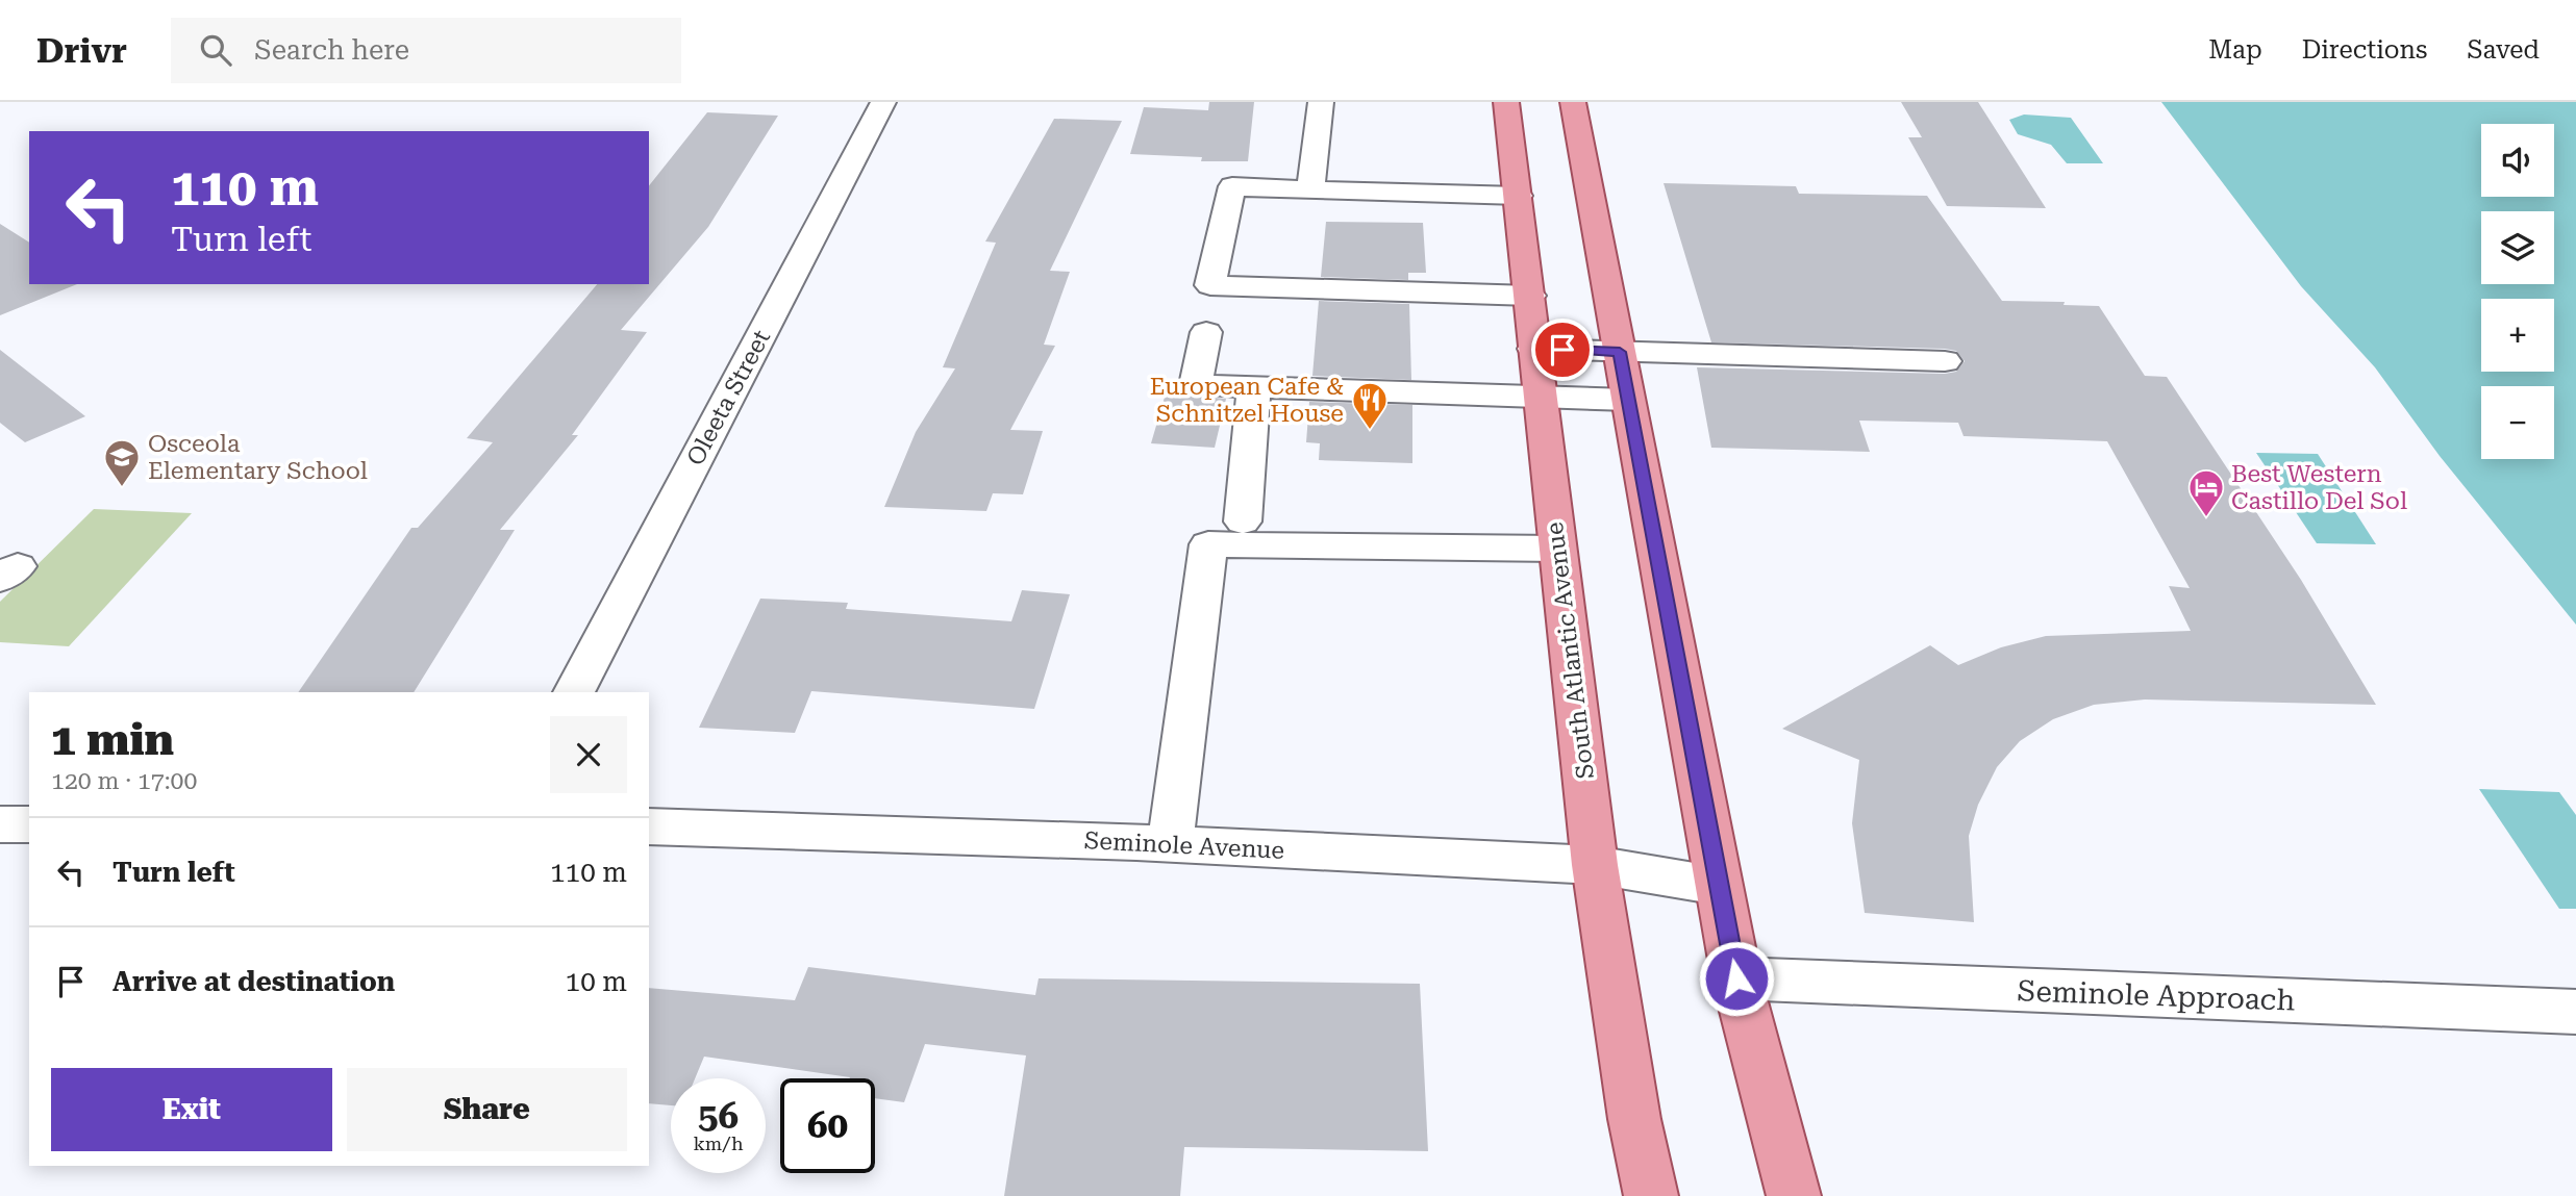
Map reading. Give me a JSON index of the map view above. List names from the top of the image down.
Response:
{
  "streets": {
    "main road": ["South Atlantic Avenue"],
    "street": ["Oleeta Street", "Seminole Avenue", "Seminole Approach"]
  },
  "crossings": [
    ["South Atlantic Avenue", "Seminole Avenue"]
  ],
  "places": {
    "restaurant": ["European Cafe & Schnitzel House"],
    "school or university": ["Osceola Elementary School"],
    "hotel": ["Best Western Castillo Del Sol"]
  },
  "page": {
    "header": "Drivr",
    "search": "Search here",
    "nav": ["Map", "Directions", "Saved"],
    "map_buttons": ["+", "−"],
    "turn": ["110 m", "Turn left"],
    "heading": ["1 min", "120 m · 17:00"],
    "list": [
      {
        "name": "Turn left",
        "value": "110 m"
      },
      {
        "name": "Arrive at destination",
        "value": "10 m"
      }
    ],
    "buttons": ["Exit", "Share"],
    "speed": "56 km/h",
    "limit": "60"
  }
}
